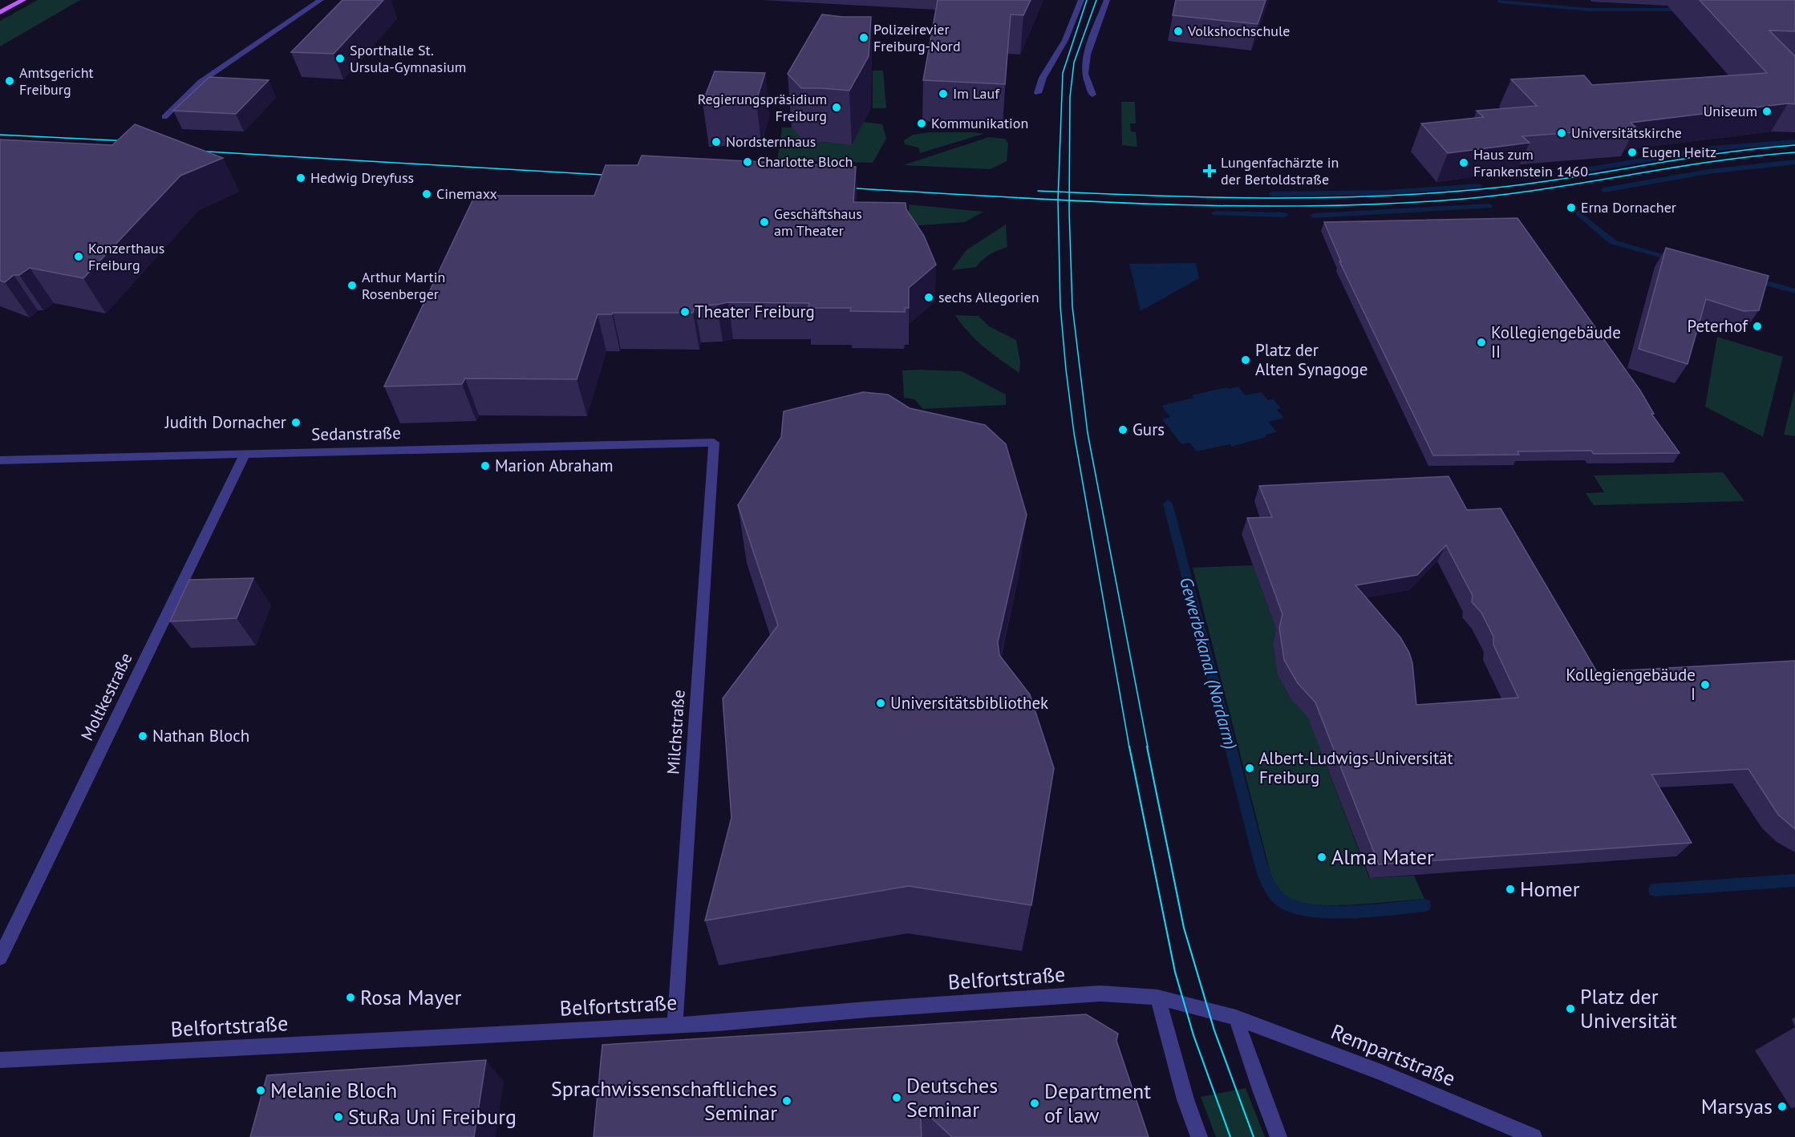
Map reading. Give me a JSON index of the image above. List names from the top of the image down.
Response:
{
  "streets": {
    "street": [
      "Sedanstraße",
      "Moltkestraße",
      "Milchstraße",
      "Belfortstraße",
      "Rempartstraße"
    ]
  },
  "crossings": [
    ["Sedanstraße", "Moltkestraße"],
    ["Sedanstraße", "Milchstraße"],
    ["Milchstraße", "Belfortstraße"],
    ["Belfortstraße", "Rempartstraße"]
  ],
  "water": ["Gewerbekanal (Nordarm)"],
  "places": {
    "other": [
      "Volkshochschule",
      "Polizeirevier Freiburg-Nord",
      "Sporthalle St. Ursula-Gymnasium",
      "Amtsgericht Freiburg",
      "Im Lauf",
      "Regierungspräsidium Freiburg",
      "Uniseum",
      "Kommunikation",
      "Universitätskirche",
      "Nordsternhaus",
      "Eugen Heitz",
      "Charlotte Bloch",
      "Haus zum Frankenstein 1460",
      "Hedwig Dreyfuss",
      "Cinemaxx",
      "Erna Dornacher",
      "Geschäftshaus am Theater",
      "Konzerthaus Freiburg",
      "Arthur Martin Rosenberger",
      "sechs Allegorien",
      "Theater Freiburg",
      "Peterhof",
      "Kollegiengebäude II",
      "Platz der Alten Synagoge",
      "Judith Dornacher",
      "Gurs",
      "Marion Abraham",
      "Kollegiengebäude I",
      "Universitätsbibliothek",
      "Nathan Bloch",
      "Albert-Ludwigs-Universität Freiburg",
      "Alma Mater",
      "Homer",
      "Rosa Mayer",
      "Platz der Universität",
      "Melanie Bloch",
      "Deutsches Seminar",
      "Sprachwissenschaftliches Seminar",
      "Department of law",
      "Marsyas",
      "StuRa Uni Freiburg"
    ],
    "health": ["Lungenfachärzte in der Bertoldstraße"]
  }
}
